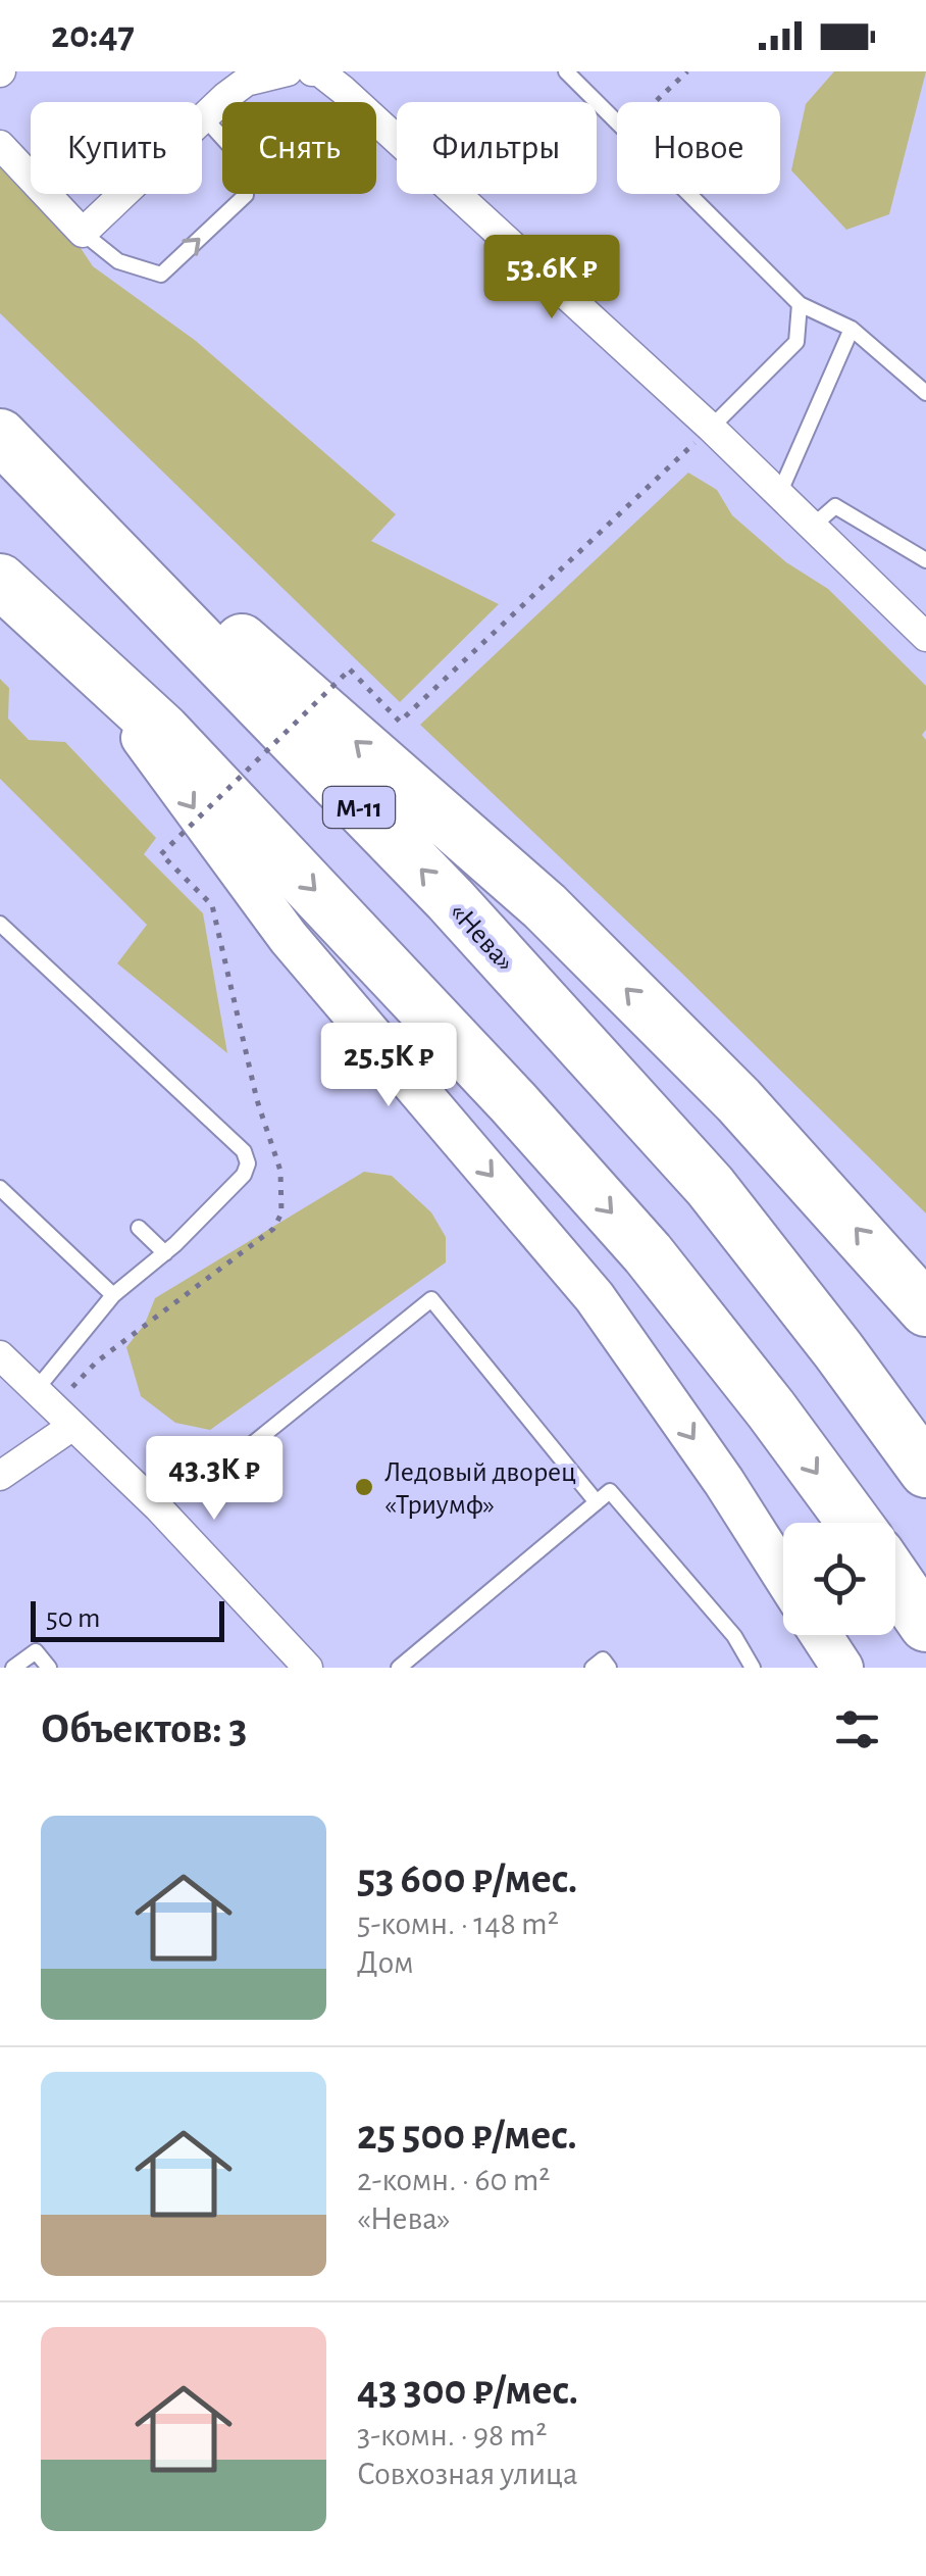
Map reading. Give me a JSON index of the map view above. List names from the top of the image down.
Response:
{
  "streets": {
    "highway": ["М-11", "«Нева»"]
  },
  "places": ["Ледовый дворец «Триумф»"],
  "scale_bar": "50 m",
  "page": {
    "status": "20:47",
    "chip": [
      "Купить",
      "Снять",
      "Фильтры",
      "Новое"
    ],
    "price": ["53.6K ₽", "25.5K ₽", "43.3K ₽"],
    "scale": "50 m",
    "heading": "Объектов: 3",
    "list": [
      {
        "name": "53 600 ₽/мес.",
        "note": "5-комн. · 148 m² · Дом"
      },
      {
        "name": "25 500 ₽/мес.",
        "note": "2-комн. · 60 m² · «Нева»"
      },
      {
        "name": "43 300 ₽/мес.",
        "note": "3-комн. · 98 m² · Совхозная улица"
      }
    ]
  }
}
